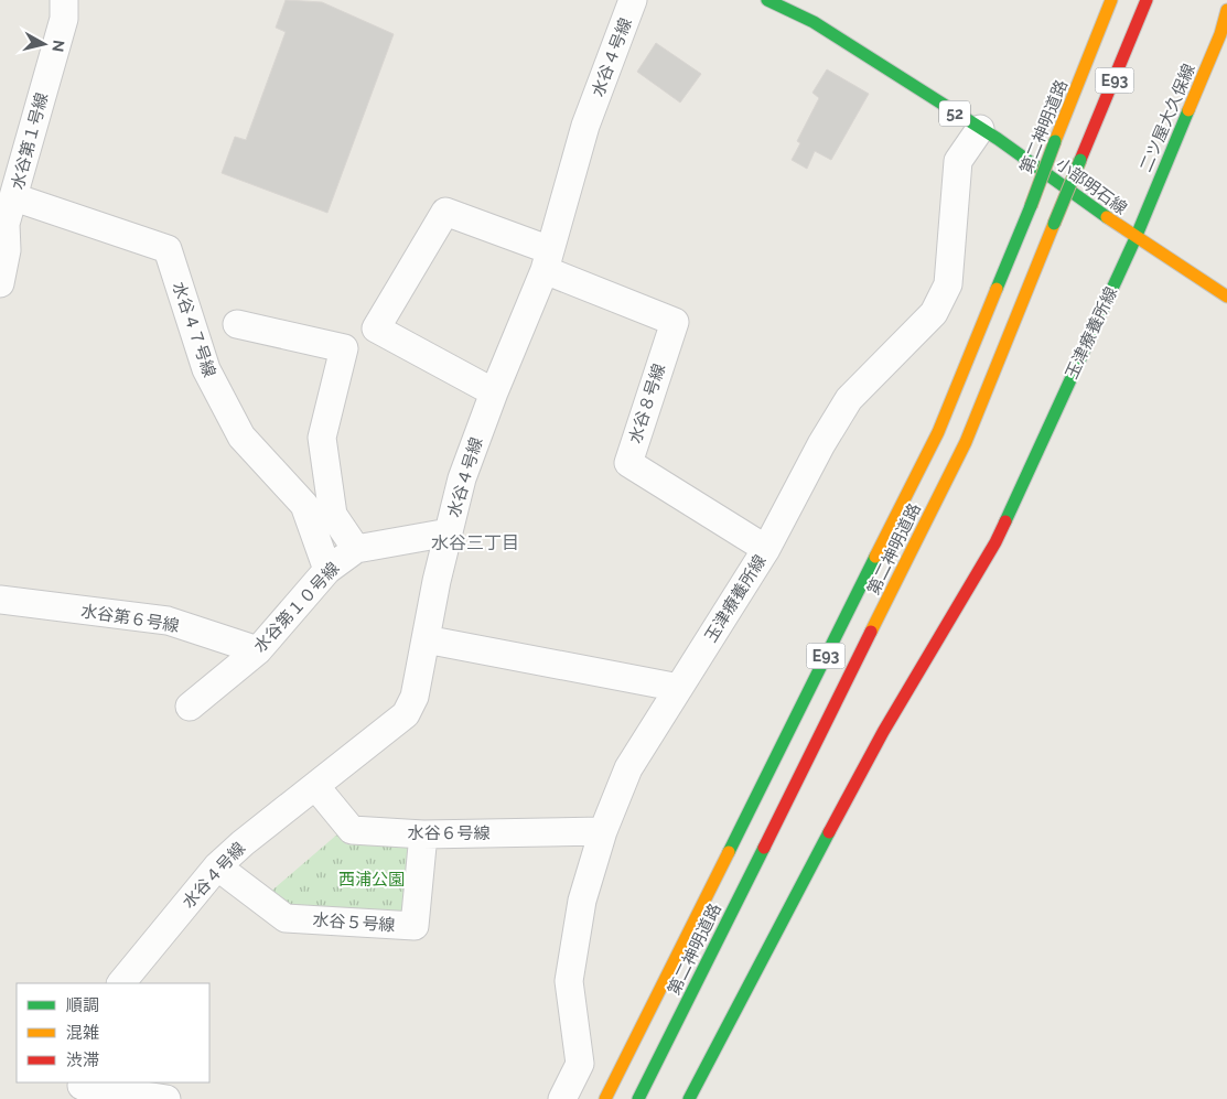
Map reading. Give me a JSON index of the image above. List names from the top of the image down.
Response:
{
  "streets": {
    "main road": [
      "E93",
      "52",
      "二ツ屋大久保線",
      "第二神明道路",
      "小部明石線",
      "玉津療養所線"
    ],
    "street": [
      "水谷４号線",
      "水谷第１号線",
      "水谷４７号線",
      "水谷８号線",
      "水谷第１０号線",
      "水谷第６号線",
      "水谷６号線",
      "水谷５号線"
    ]
  },
  "crossings": [
    ["水谷４号線", "水谷８号線"],
    ["水谷４号線", "水谷第１０号線"],
    ["水谷４号線", "水谷６号線"],
    ["水谷４号線", "水谷５号線"],
    ["二ツ屋大久保線", "小部明石線"],
    ["二ツ屋大久保線", "玉津療養所線"],
    ["水谷第１号線", "水谷４７号線"],
    ["小部明石線", "玉津療養所線"],
    ["水谷４７号線", "水谷第１０号線"],
    ["玉津療養所線", "水谷８号線"],
    ["玉津療養所線", "水谷６号線"],
    ["水谷第１０号線", "水谷第６号線"],
    ["水谷６号線", "水谷５号線"]
  ],
  "districts": ["水谷三丁目"],
  "parks": ["西浦公園"],
  "legend": ["順調", "混雑", "渋滞"],
  "north": "right"
}
